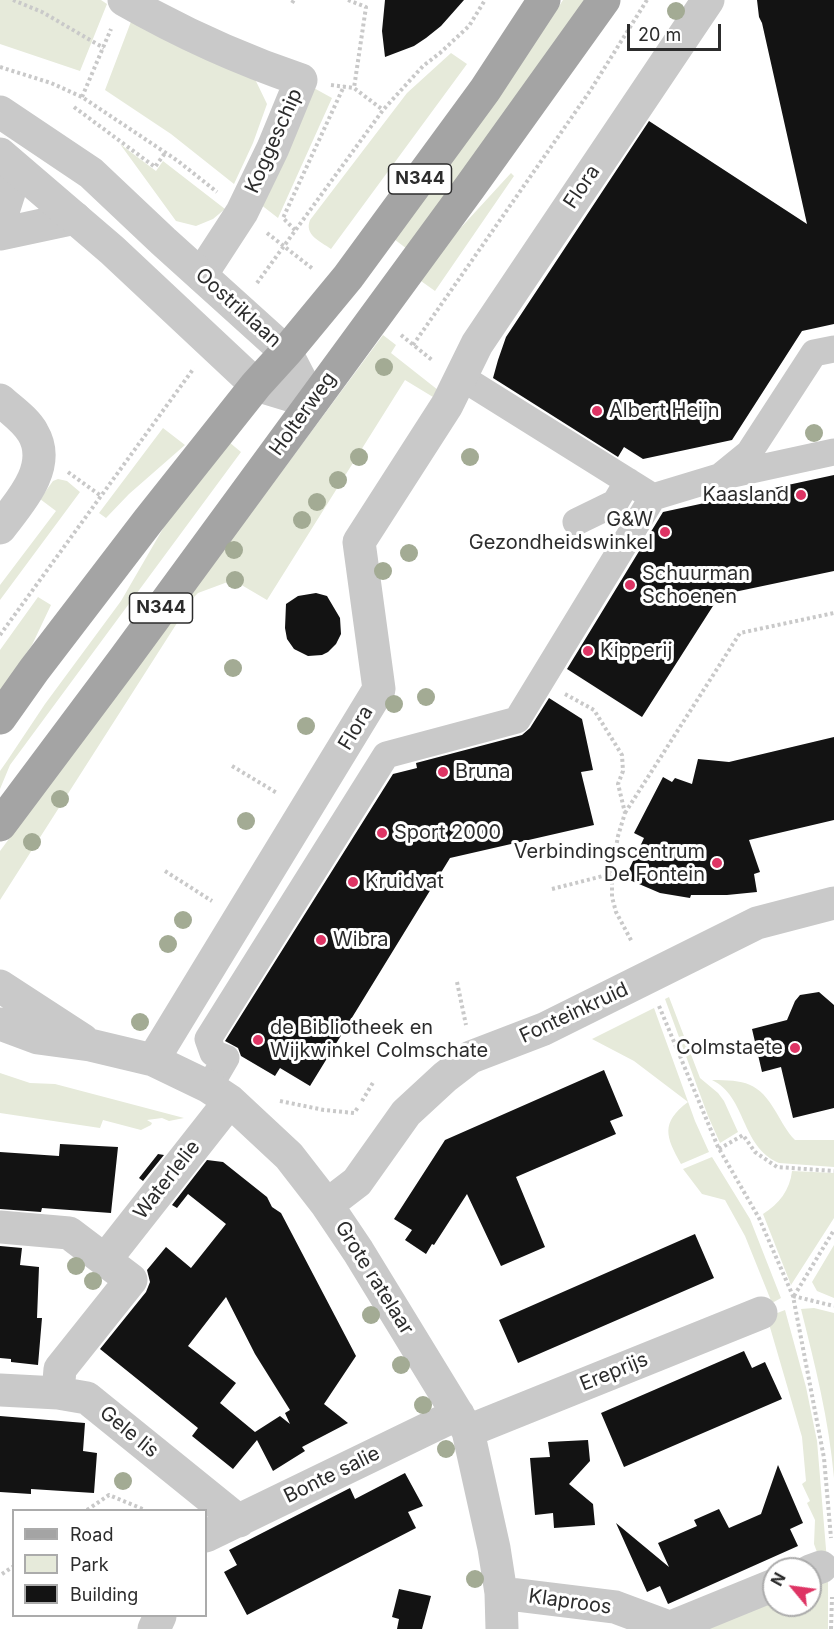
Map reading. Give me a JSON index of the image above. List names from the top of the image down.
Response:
{
  "streets": {
    "main road": ["N344", "Holterweg"],
    "street": [
      "Koggeschip",
      "Flora",
      "Oostriklaan",
      "Fonteinkruid",
      "Waterlelie",
      "Grote ratelaar",
      "Ereprijs",
      "Gele lis",
      "Bonte salie",
      "Klaproos"
    ]
  },
  "crossings": [
    ["Koggeschip", "Oostriklaan"],
    ["N344", "Oostriklaan"],
    ["Flora", "Waterlelie"],
    ["Flora", "Grote ratelaar"],
    ["Oostriklaan", "Holterweg"],
    ["Fonteinkruid", "Grote ratelaar"],
    ["Waterlelie", "Grote ratelaar"],
    ["Grote ratelaar", "Ereprijs"],
    ["Grote ratelaar", "Bonte salie"],
    ["Grote ratelaar", "Klaproos"],
    ["Ereprijs", "Bonte salie"],
    ["Gele lis", "Bonte salie"]
  ],
  "places": [
    "Albert Heijn",
    "Kaasland",
    "G&W Gezondheidswinkel",
    "Schuurman Schoenen",
    "Kipperij",
    "Bruna",
    "Sport 2000",
    "Verbindingscentrum De Fontein",
    "Kruidvat",
    "Wibra",
    "de Bibliotheek en Wijkwinkel Colmschate",
    "Colmstaete"
  ],
  "legend": ["Road", "Park", "Building"],
  "scale_bar": "20 m",
  "north": "top left"
}
